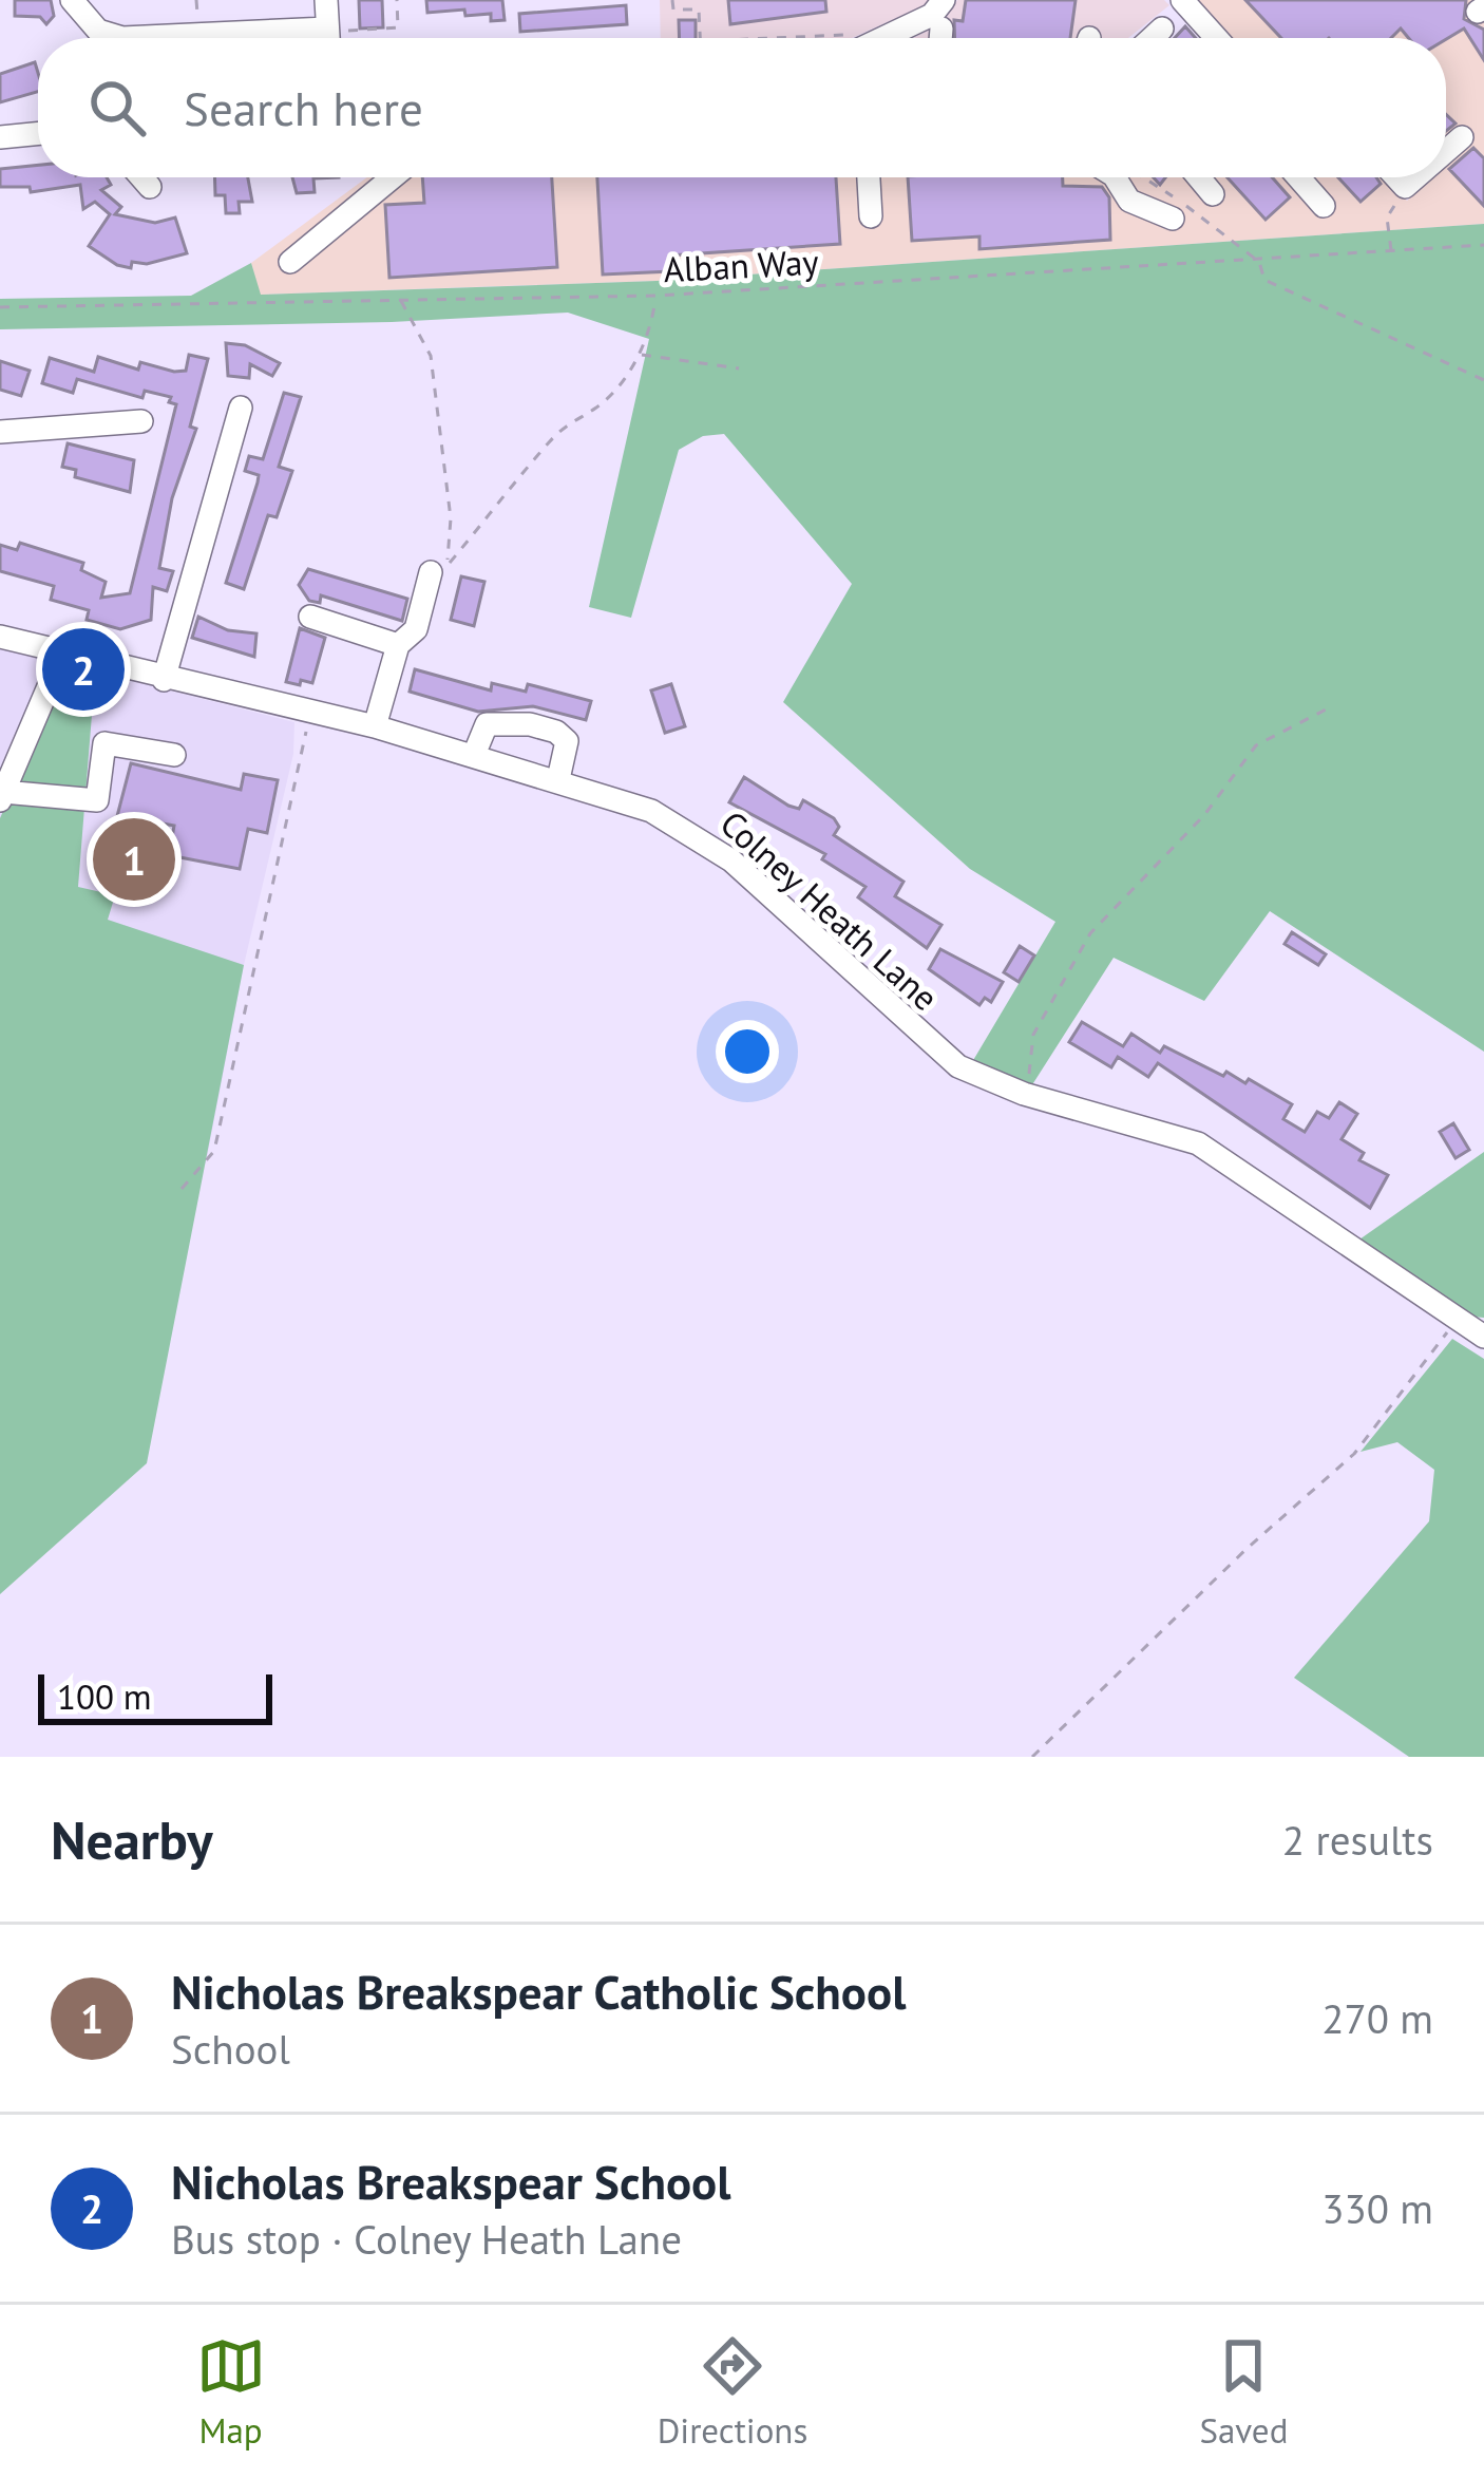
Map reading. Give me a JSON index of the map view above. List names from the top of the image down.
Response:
{
  "streets": {
    "street": ["Colney Heath Lane"],
    "path": ["Alban Way"]
  },
  "scale_bar": "100 m",
  "page": {
    "search": "Search here",
    "pins": ["2", "1"],
    "scale": "100 m",
    "heading": ["Nearby", "2 results"],
    "list": [
      {
        "mark": "1",
        "name": "Nicholas Breakspear Catholic School",
        "note": "School",
        "value": "270 m"
      },
      {
        "mark": "2",
        "name": "Nicholas Breakspear School",
        "note": "Bus stop · Colney Heath Lane",
        "value": "330 m"
      }
    ],
    "nav": ["Map", "Directions", "Saved"]
  }
}
